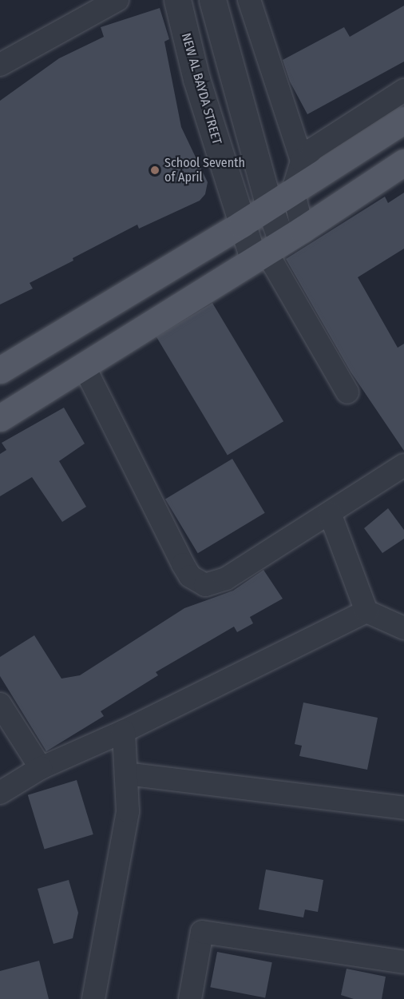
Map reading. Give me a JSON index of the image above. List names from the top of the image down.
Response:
{
  "streets": {
    "street": ["NEW AL BAYDA STREET"]
  },
  "places": ["School Seventh of April"]
}
